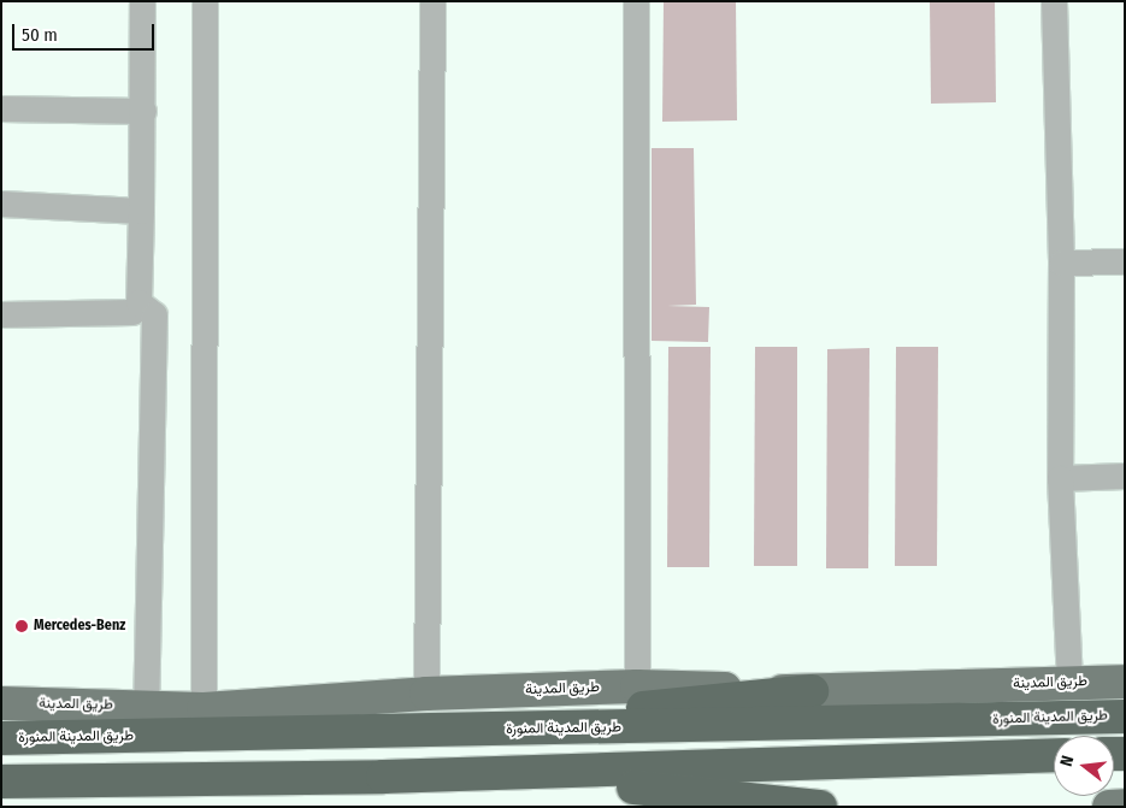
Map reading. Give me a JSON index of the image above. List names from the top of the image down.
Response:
{
  "streets": {
    "highway": ["طريق المدينة المنورة"],
    "main road": ["طريق المدينة"]
  },
  "places": ["Mercedes-Benz"],
  "scale_bar": "50 m",
  "north": "left"
}
